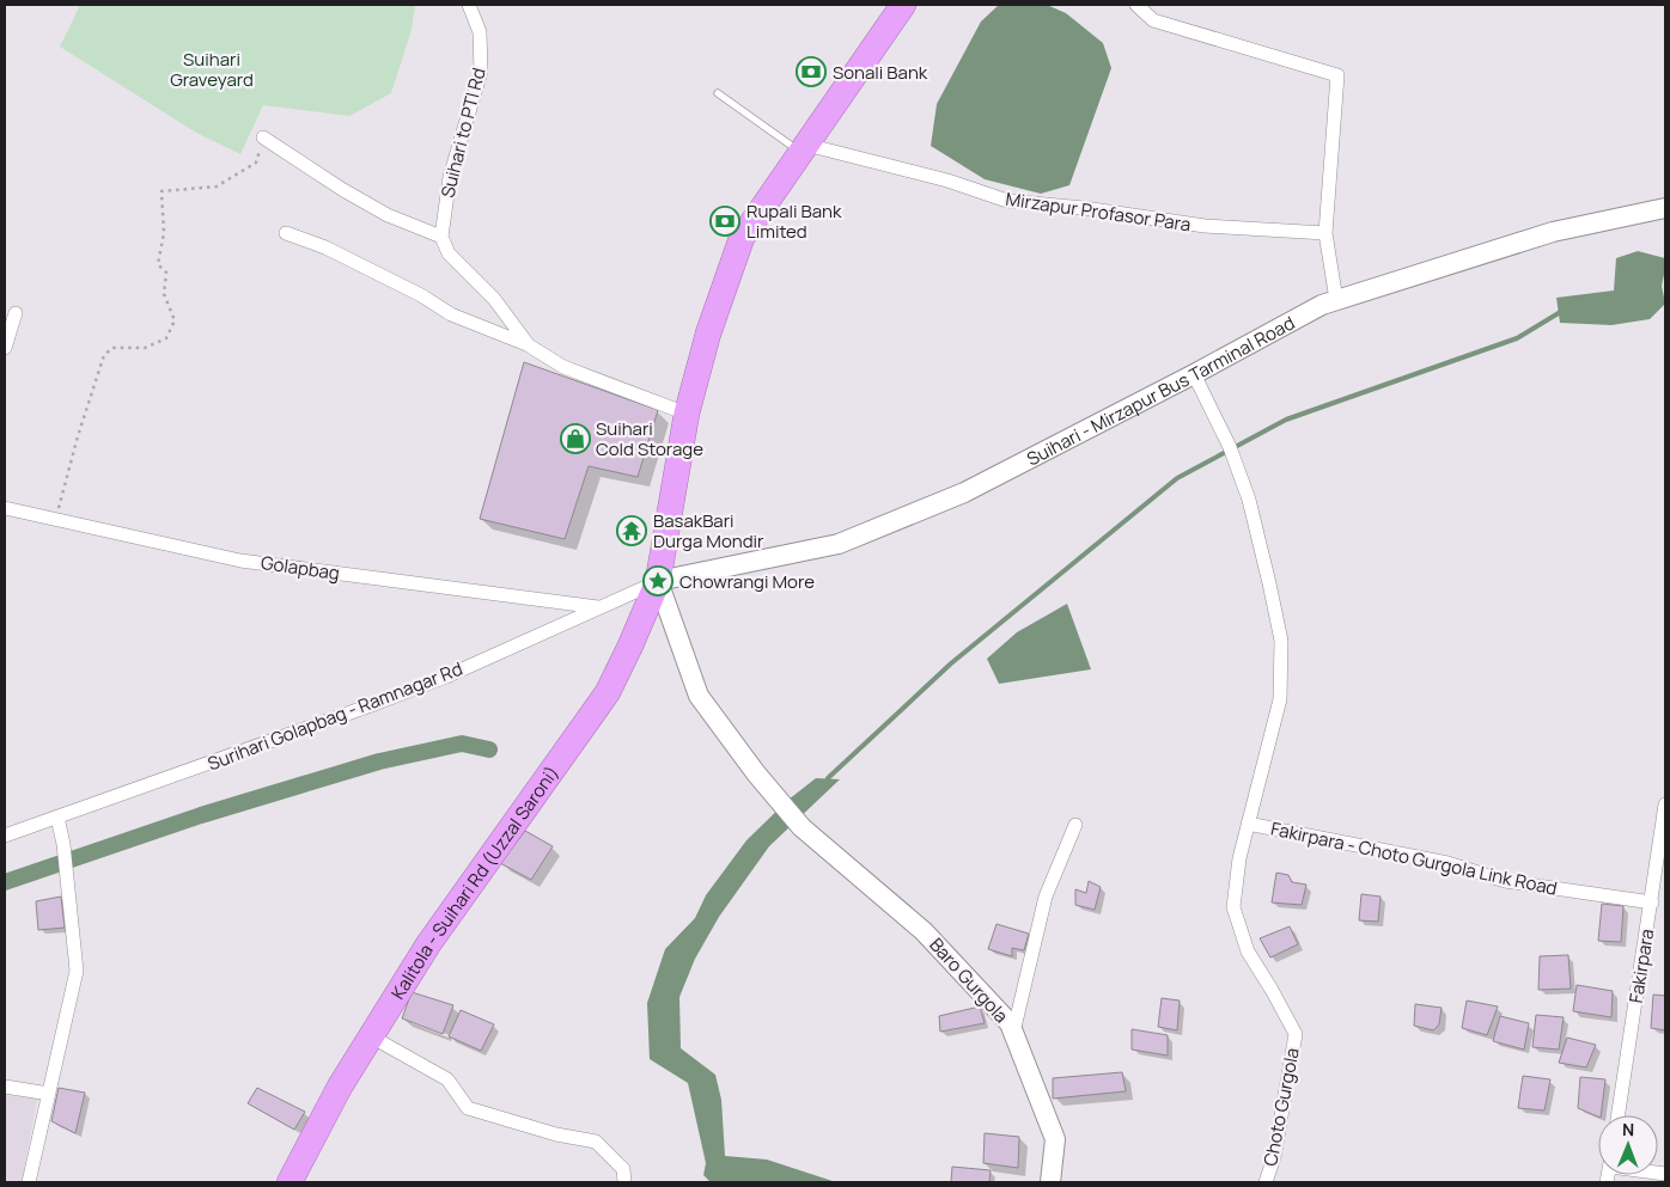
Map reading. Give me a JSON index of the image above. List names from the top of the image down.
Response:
{
  "streets": {
    "highway": ["Kalitola - Suihari Rd (Uzzal Saroni)"],
    "street": [
      "Suihari to PTI Rd",
      "Mirzapur Profasor Para",
      "Suihari - Mirzapur Bus Tarminal Road",
      "Golapbag",
      "Surihari Golapbag - Ramnagar Rd",
      "Fakirpara - Choto Gurgola Link Road",
      "Fakirpara",
      "Baro Gurgola",
      "Choto Gurgola"
    ]
  },
  "crossings": [
    ["Mirzapur Profasor Para", "Kalitola - Suihari Rd (Uzzal Saroni)"],
    ["Suihari - Mirzapur Bus Tarminal Road", "Surihari Golapbag - Ramnagar Rd"],
    ["Suihari - Mirzapur Bus Tarminal Road", "Kalitola - Suihari Rd (Uzzal Saroni)"],
    ["Suihari - Mirzapur Bus Tarminal Road", "Baro Gurgola"],
    ["Suihari - Mirzapur Bus Tarminal Road", "Choto Gurgola"],
    ["Golapbag", "Surihari Golapbag - Ramnagar Rd"],
    ["Surihari Golapbag - Ramnagar Rd", "Kalitola - Suihari Rd (Uzzal Saroni)"],
    ["Surihari Golapbag - Ramnagar Rd", "Baro Gurgola"],
    ["Fakirpara - Choto Gurgola Link Road", "Fakirpara"],
    ["Fakirpara - Choto Gurgola Link Road", "Choto Gurgola"],
    ["Kalitola - Suihari Rd (Uzzal Saroni)", "Baro Gurgola"]
  ],
  "parks": ["Suihari Graveyard"],
  "places": {
    "bank": ["Sonali Bank", "Rupali Bank Limited"],
    "shop": ["Suihari Cold Storage"],
    "temple": ["BasakBari Durga Mondir"],
    "place": ["Chowrangi More"]
  },
  "north": "top"
}
